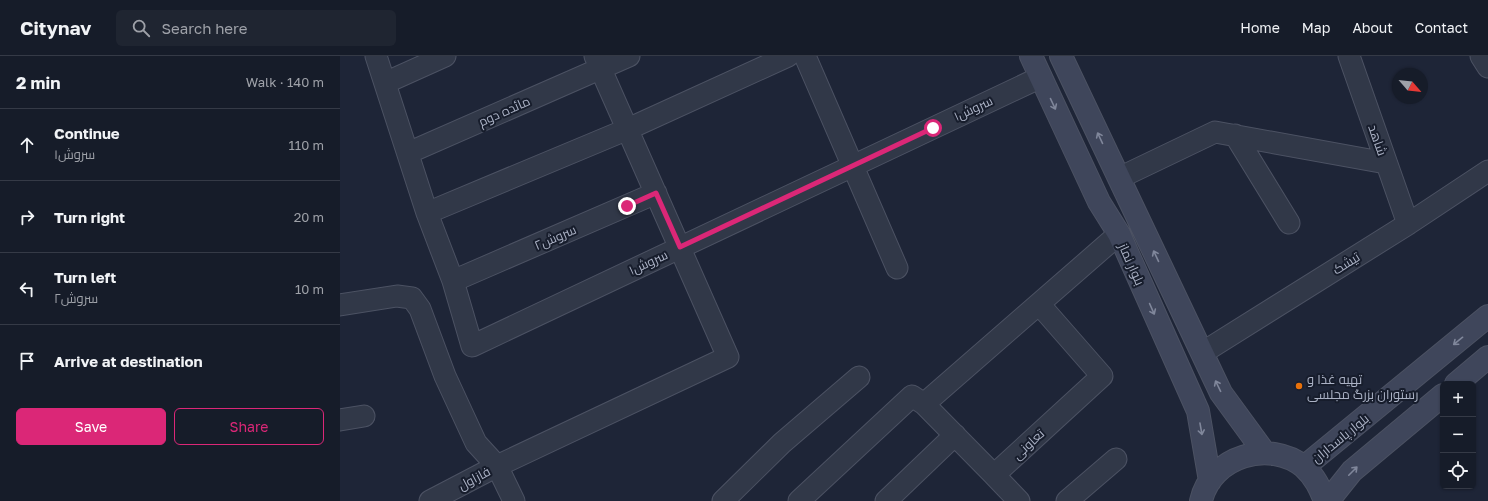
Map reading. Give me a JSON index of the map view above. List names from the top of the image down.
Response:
{
  "streets": {
    "main road": ["بلوار نماز", "بلوار پاسداران"],
    "street": [
      "سروش۱",
      "مائده دوم",
      "شاهد",
      "سروش۲",
      "تیشک",
      "تعاونی",
      "فازاول"
    ]
  },
  "crossings": [
    ["سروش۱", "سروش۲"],
    ["سروش۱", "بلوار نماز"],
    ["سروش۱", "فازاول"],
    ["شاهد", "تیشک"],
    ["تیشک", "بلوار نماز"]
  ],
  "places": ["تهیه غذا و رستوران بزرگ مجلسی"],
  "north": "bottom right",
  "page": {
    "header": "Citynav",
    "search": "Search here",
    "nav": [
      "Home",
      "Map",
      "About",
      "Contact"
    ],
    "heading": ["2 min", "Walk · 140 m"],
    "list": [
      ["Continue", "سروش۱", "110 m"],
      ["Turn right", "20 m"],
      ["Turn left", "سروش۲", "10 m"],
      "Arrive at destination"
    ],
    "map_buttons": ["+", "−"],
    "buttons": ["Save", "Share"]
  }
}
